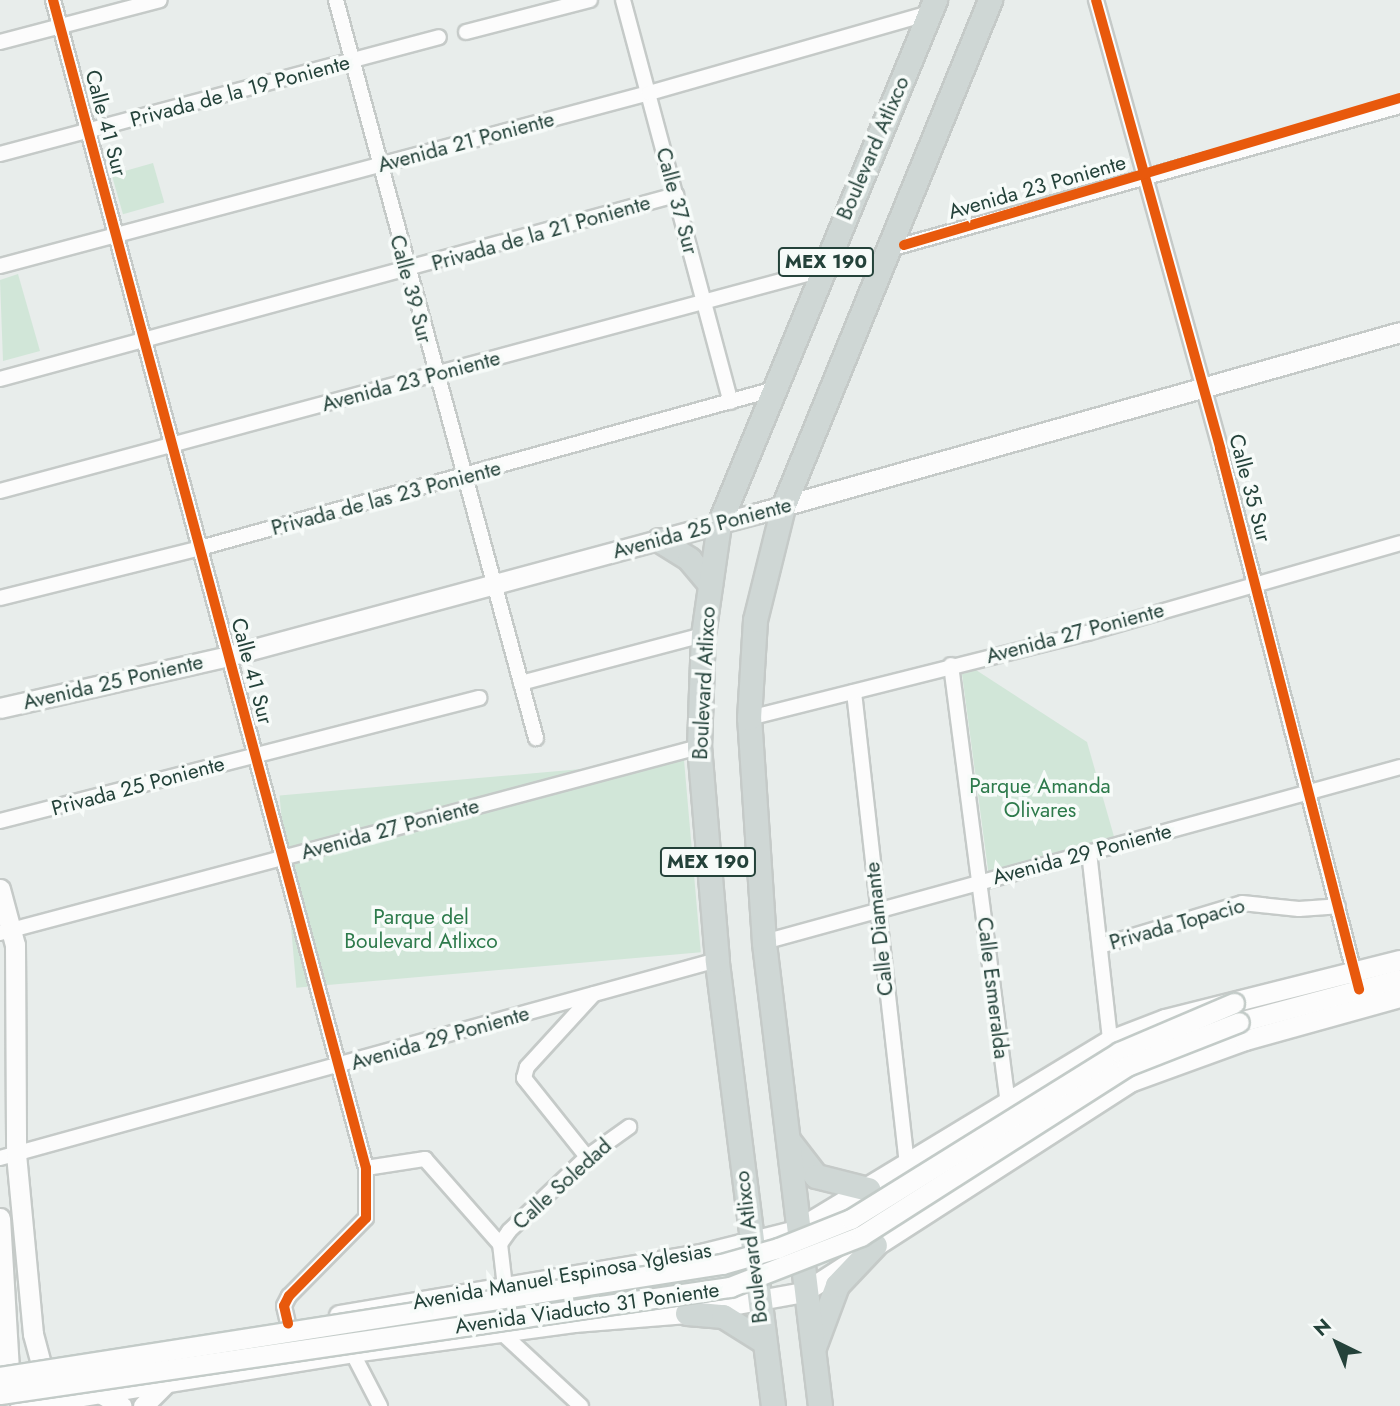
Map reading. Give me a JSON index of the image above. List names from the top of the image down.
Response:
{
  "streets": {
    "main road": [
      "Boulevard Atlixco",
      "MEX 190",
      "Avenida 25 Poniente",
      "Avenida Manuel Espinosa Yglesias",
      "Avenida Viaducto 31 Poniente"
    ],
    "street": [
      "Privada de la 19 Poniente",
      "Calle 41 Sur",
      "Avenida 21 Poniente",
      "Avenida 23 Poniente",
      "Calle 37 Sur",
      "Privada de la 21 Poniente",
      "Calle 39 Sur",
      "Calle 35 Sur",
      "Privada de las 23 Poniente",
      "Avenida 27 Poniente",
      "Privada 25 Poniente",
      "Avenida 29 Poniente",
      "Privada Topacio",
      "Calle Diamante",
      "Calle Esmeralda",
      "Calle Soledad"
    ]
  },
  "crossings": [
    ["Privada de la 19 Poniente", "Calle 41 Sur"],
    ["Privada de la 19 Poniente", "Calle 39 Sur"],
    ["Calle 41 Sur", "Avenida 21 Poniente"],
    ["Calle 41 Sur", "Avenida 23 Poniente"],
    ["Calle 41 Sur", "Privada de la 21 Poniente"],
    ["Calle 41 Sur", "Privada de las 23 Poniente"],
    ["Calle 41 Sur", "Avenida 25 Poniente"],
    ["Calle 41 Sur", "Avenida 27 Poniente"],
    ["Calle 41 Sur", "Privada 25 Poniente"],
    ["Calle 41 Sur", "Avenida 29 Poniente"],
    ["Calle 41 Sur", "Avenida Manuel Espinosa Yglesias"],
    ["Avenida 21 Poniente", "Boulevard Atlixco"],
    ["Avenida 21 Poniente", "Calle 37 Sur"],
    ["Avenida 21 Poniente", "Calle 39 Sur"],
    ["Boulevard Atlixco", "Avenida 23 Poniente"],
    ["Boulevard Atlixco", "Privada de las 23 Poniente"],
    ["Boulevard Atlixco", "Avenida 25 Poniente"],
    ["Boulevard Atlixco", "Avenida 27 Poniente"],
    ["Boulevard Atlixco", "Avenida 29 Poniente"],
    ["Boulevard Atlixco", "Avenida Manuel Espinosa Yglesias"],
    ["Avenida 23 Poniente", "Calle 37 Sur"],
    ["Avenida 23 Poniente", "MEX 190"],
    ["Avenida 23 Poniente", "Calle 39 Sur"],
    ["Avenida 23 Poniente", "Calle 35 Sur"],
    ["Calle 37 Sur", "Privada de la 21 Poniente"],
    ["Calle 37 Sur", "Privada de las 23 Poniente"],
    ["Privada de la 21 Poniente", "Calle 39 Sur"],
    ["MEX 190", "Avenida 25 Poniente"],
    ["MEX 190", "Avenida 27 Poniente"],
    ["MEX 190", "Avenida 29 Poniente"],
    ["MEX 190", "Avenida Manuel Espinosa Yglesias"],
    ["Calle 39 Sur", "Privada de las 23 Poniente"],
    ["Calle 39 Sur", "Avenida 25 Poniente"],
    ["Calle 35 Sur", "Avenida 25 Poniente"],
    ["Calle 35 Sur", "Avenida 27 Poniente"],
    ["Calle 35 Sur", "Avenida 29 Poniente"],
    ["Calle 35 Sur", "Privada Topacio"],
    ["Calle 35 Sur", "Avenida Manuel Espinosa Yglesias"],
    ["Calle 35 Sur", "Avenida Viaducto 31 Poniente"],
    ["Avenida 27 Poniente", "Calle Diamante"],
    ["Avenida 27 Poniente", "Calle Esmeralda"],
    ["Avenida 29 Poniente", "Calle Diamante"],
    ["Avenida 29 Poniente", "Calle Esmeralda"],
    ["Calle Diamante", "Avenida Manuel Espinosa Yglesias"],
    ["Calle Esmeralda", "Avenida Manuel Espinosa Yglesias"],
    ["Calle Soledad", "Avenida Manuel Espinosa Yglesias"],
    ["Avenida Manuel Espinosa Yglesias", "Avenida Viaducto 31 Poniente"]
  ],
  "parks": ["Parque Amanda Olivares", "Parque del Boulevard Atlixco"],
  "north": "top left"
}
